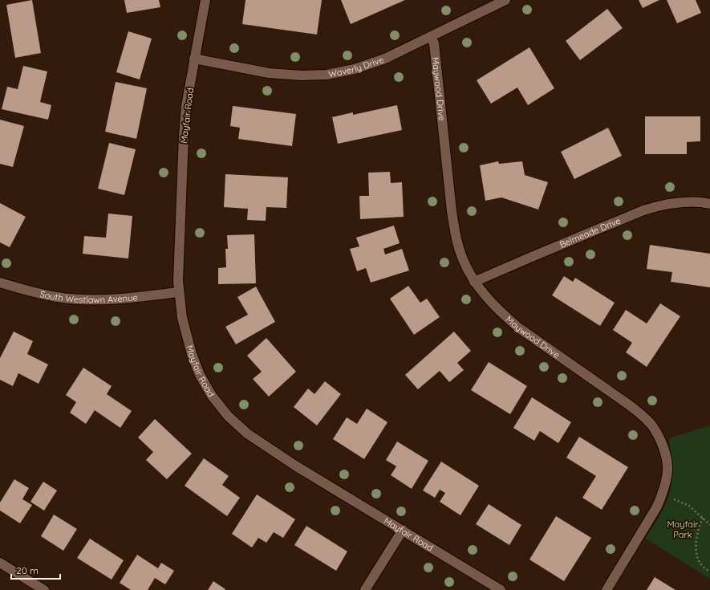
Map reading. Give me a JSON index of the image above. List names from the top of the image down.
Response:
{
  "streets": {
    "street": [
      "Waverly Drive",
      "Maywood Drive",
      "Mayfair Road",
      "Belmeade Drive",
      "South Westlawn Avenue"
    ]
  },
  "crossings": [
    ["Waverly Drive", "Maywood Drive"],
    ["Waverly Drive", "Mayfair Road"],
    ["Maywood Drive", "Belmeade Drive"],
    ["Mayfair Road", "South Westlawn Avenue"]
  ],
  "parks": ["Mayfair Park"],
  "scale_bar": "20 m"
}
